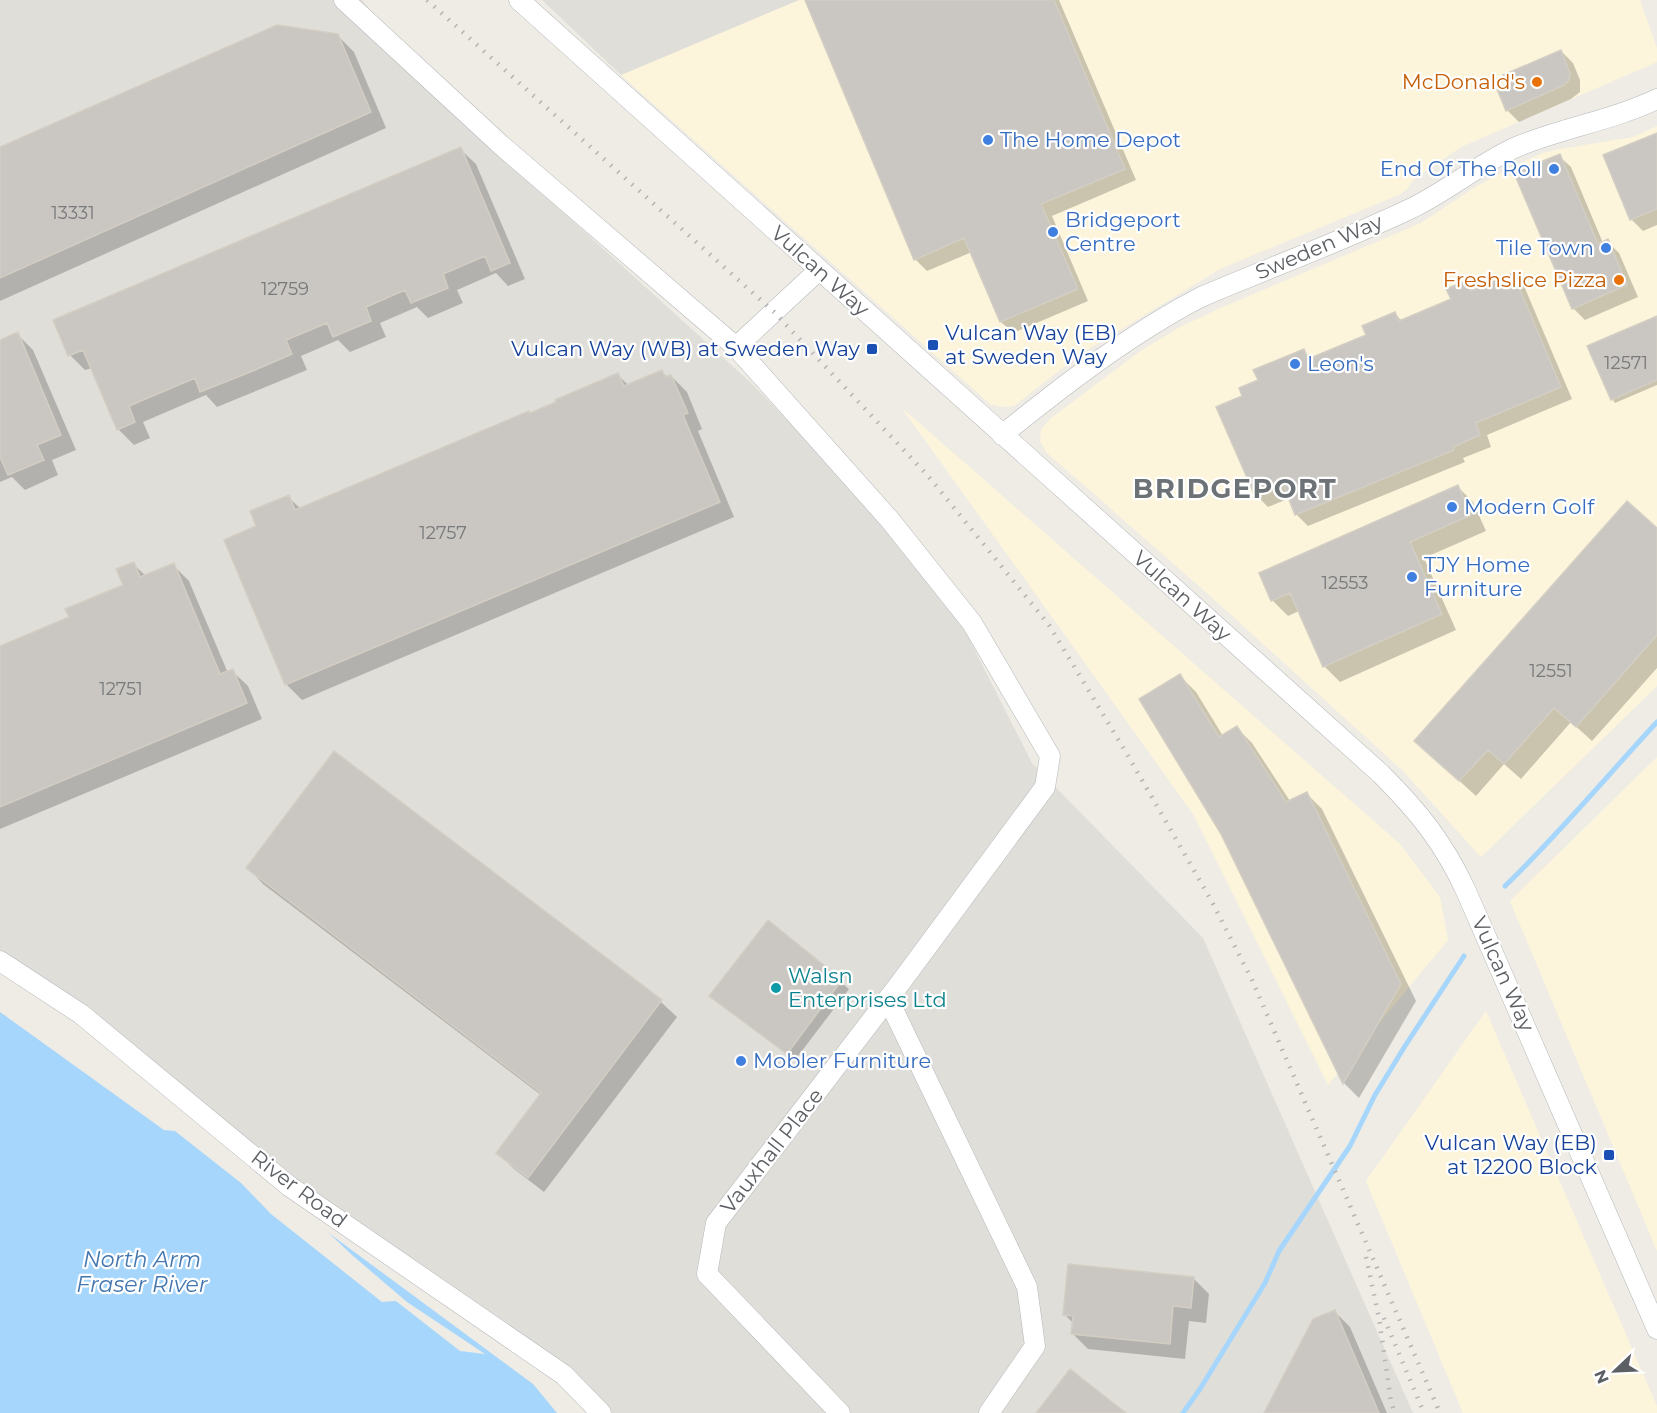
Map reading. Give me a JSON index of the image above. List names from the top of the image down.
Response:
{
  "streets": {
    "street": [
      "Sweden Way",
      "Vulcan Way",
      "Vauxhall Place",
      "River Road"
    ]
  },
  "crossings": [
    ["Sweden Way", "Vulcan Way"]
  ],
  "districts": ["BRIDGEPORT"],
  "water": ["North Arm Fraser River"],
  "places": {
    "other": [
      "McDonald's",
      "The Home Depot",
      "End Of The Roll",
      "Bridgeport Centre",
      "Tile Town",
      "Freshslice Pizza",
      "Leon's",
      "Modern Golf",
      "TJY Home Furniture",
      "Walsn Enterprises Ltd",
      "Mobler Furniture"
    ],
    "transit": ["Vulcan Way (EB) at Sweden Way", "Vulcan Way (WB) at Sweden Way", "Vulcan Way (EB) at 12200 Block"]
  },
  "house_numbers": [
    "13331",
    "12759",
    "12571",
    "12757",
    "12553",
    "12551",
    "12751"
  ],
  "north": "bottom left"
}
